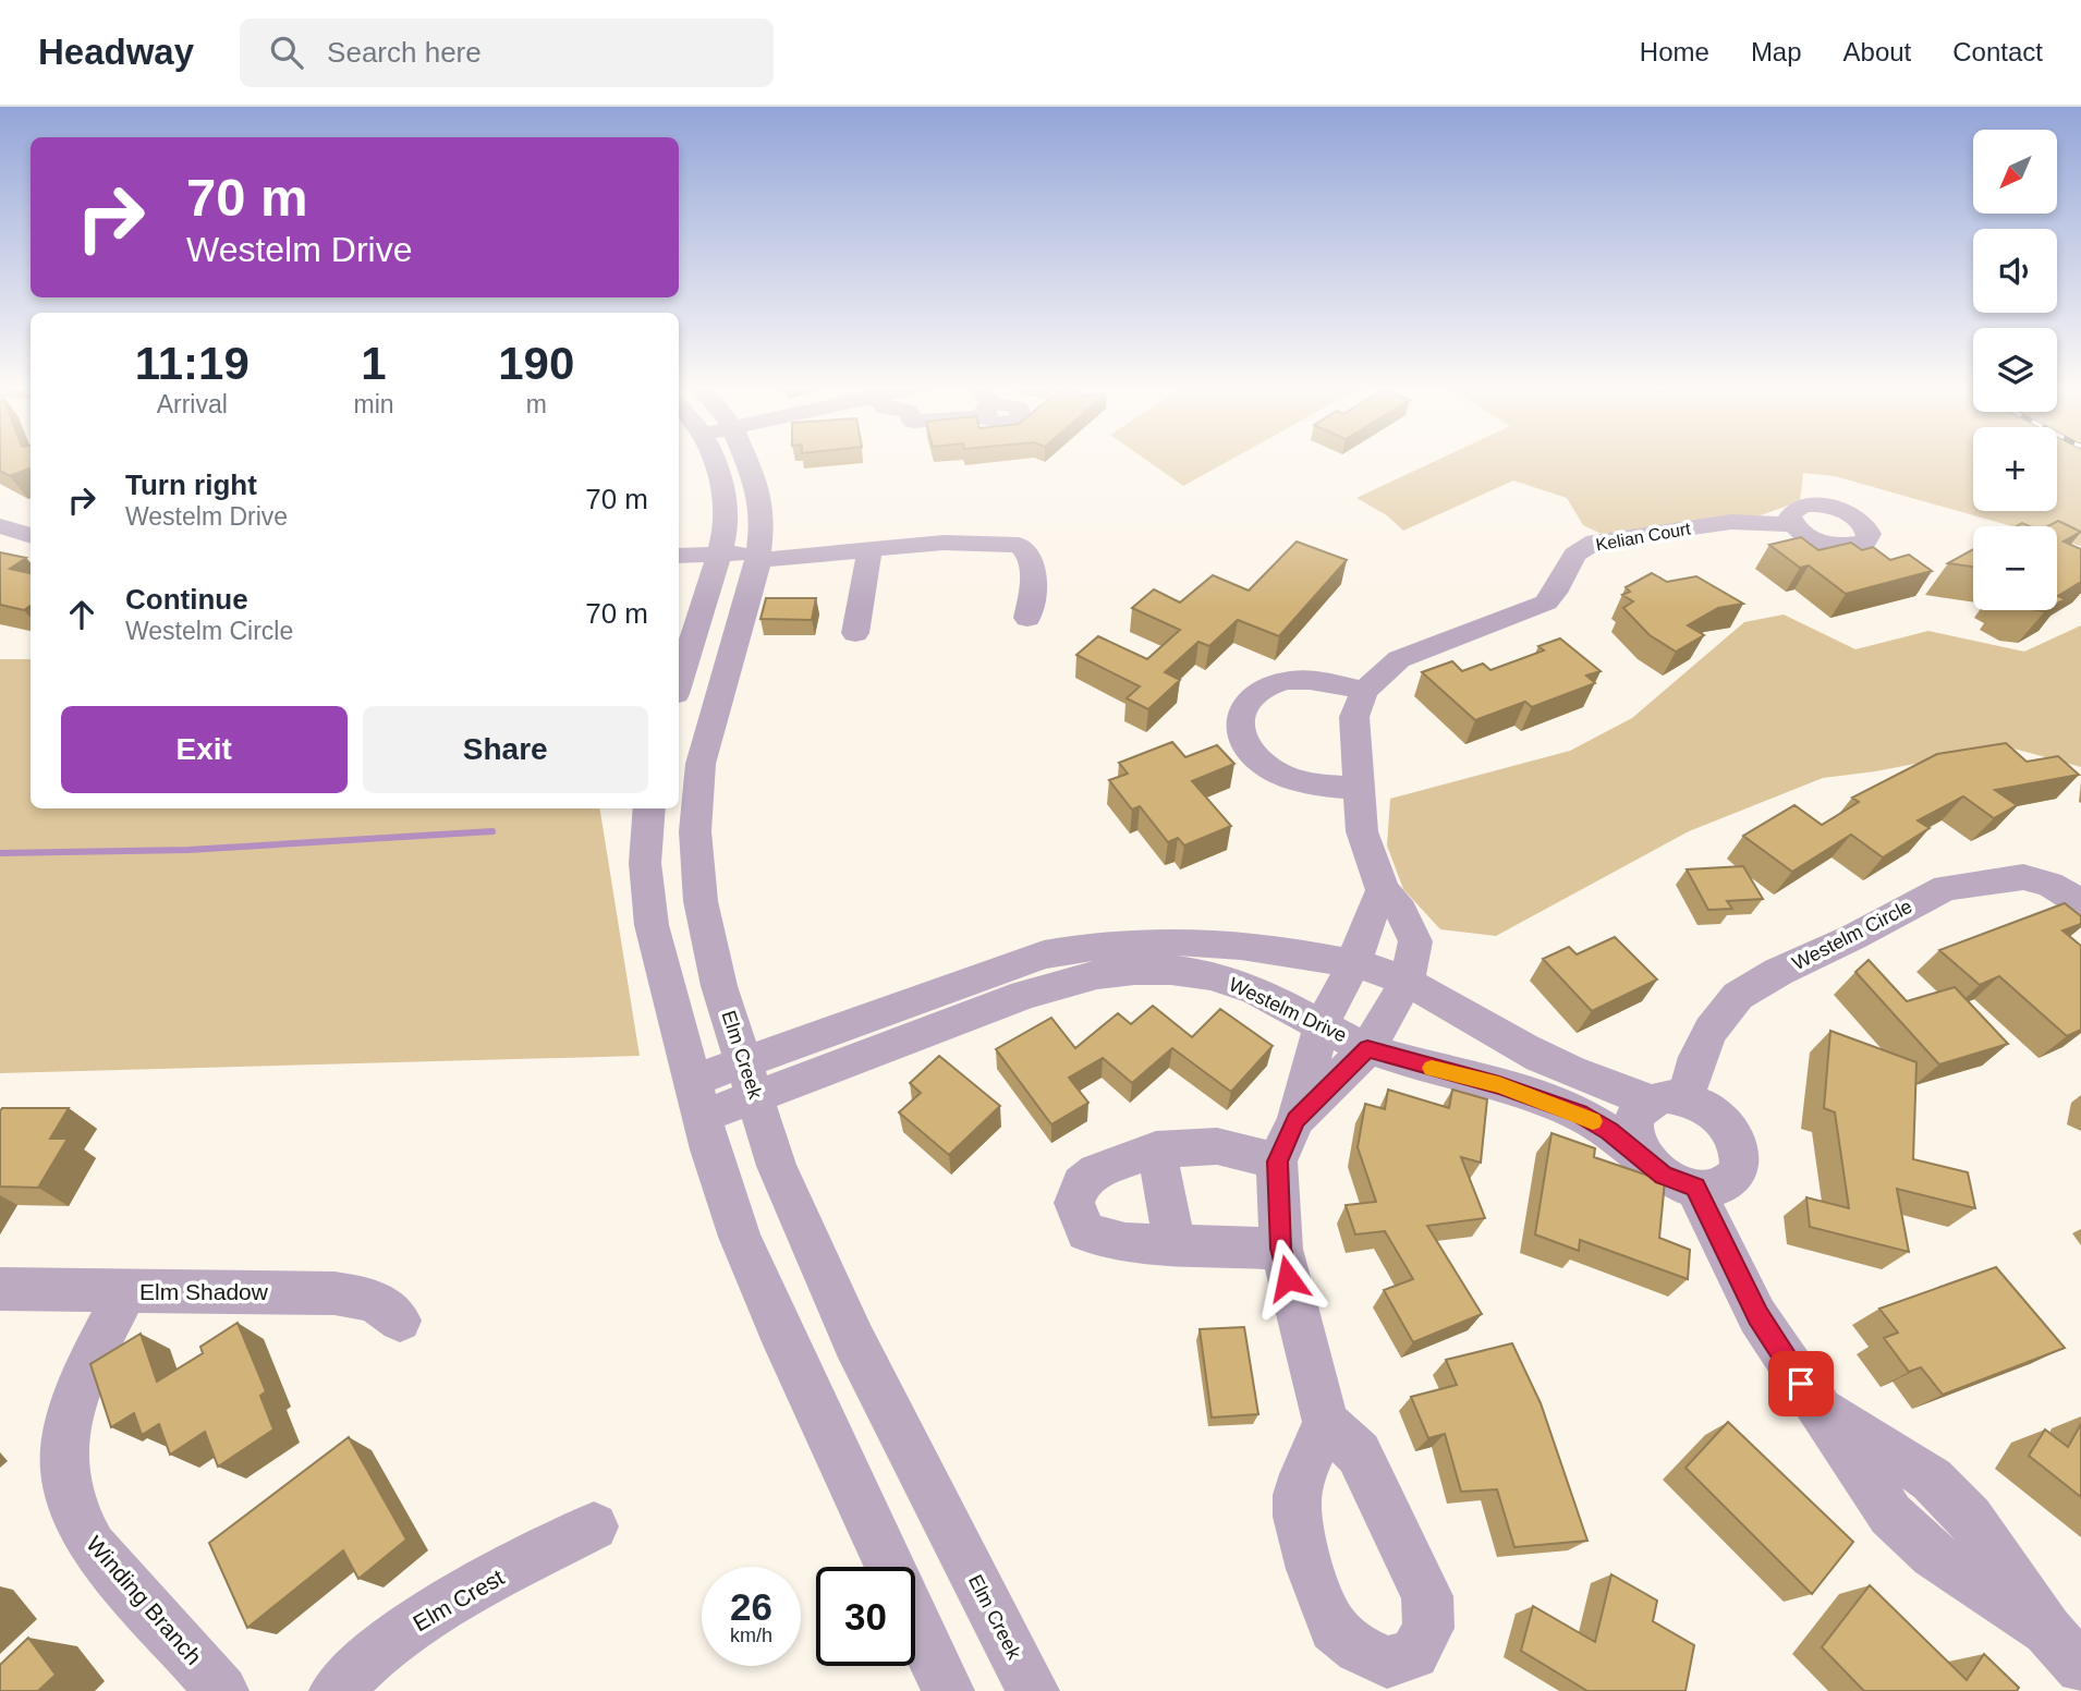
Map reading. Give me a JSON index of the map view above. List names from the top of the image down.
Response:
{
  "streets": {
    "street": [
      "Kelian Court",
      "Westelm Circle",
      "Westelm Drive",
      "Elm Creek",
      "Elm Shadow",
      "Winding Branch",
      "Elm Crest"
    ]
  },
  "crossings": [
    ["Westelm Circle", "Westelm Drive"],
    ["Westelm Drive", "Elm Creek"],
    ["Elm Shadow", "Winding Branch"]
  ],
  "north": "bottom left",
  "page": {
    "header": "Headway",
    "search": "Search here",
    "nav": [
      "Home",
      "Map",
      "About",
      "Contact"
    ],
    "map_buttons": ["+", "−"],
    "turn": ["70 m", "Westelm Drive"],
    "eta": [
      "11:19",
      "Arrival",
      "1",
      "min",
      "190",
      "m"
    ],
    "list": [
      {
        "name": "Turn right",
        "note": "Westelm Drive",
        "value": "70 m"
      },
      {
        "name": "Continue",
        "note": "Westelm Circle",
        "value": "70 m"
      }
    ],
    "buttons": ["Exit", "Share"],
    "speed": "26 km/h",
    "limit": "30"
  }
}
